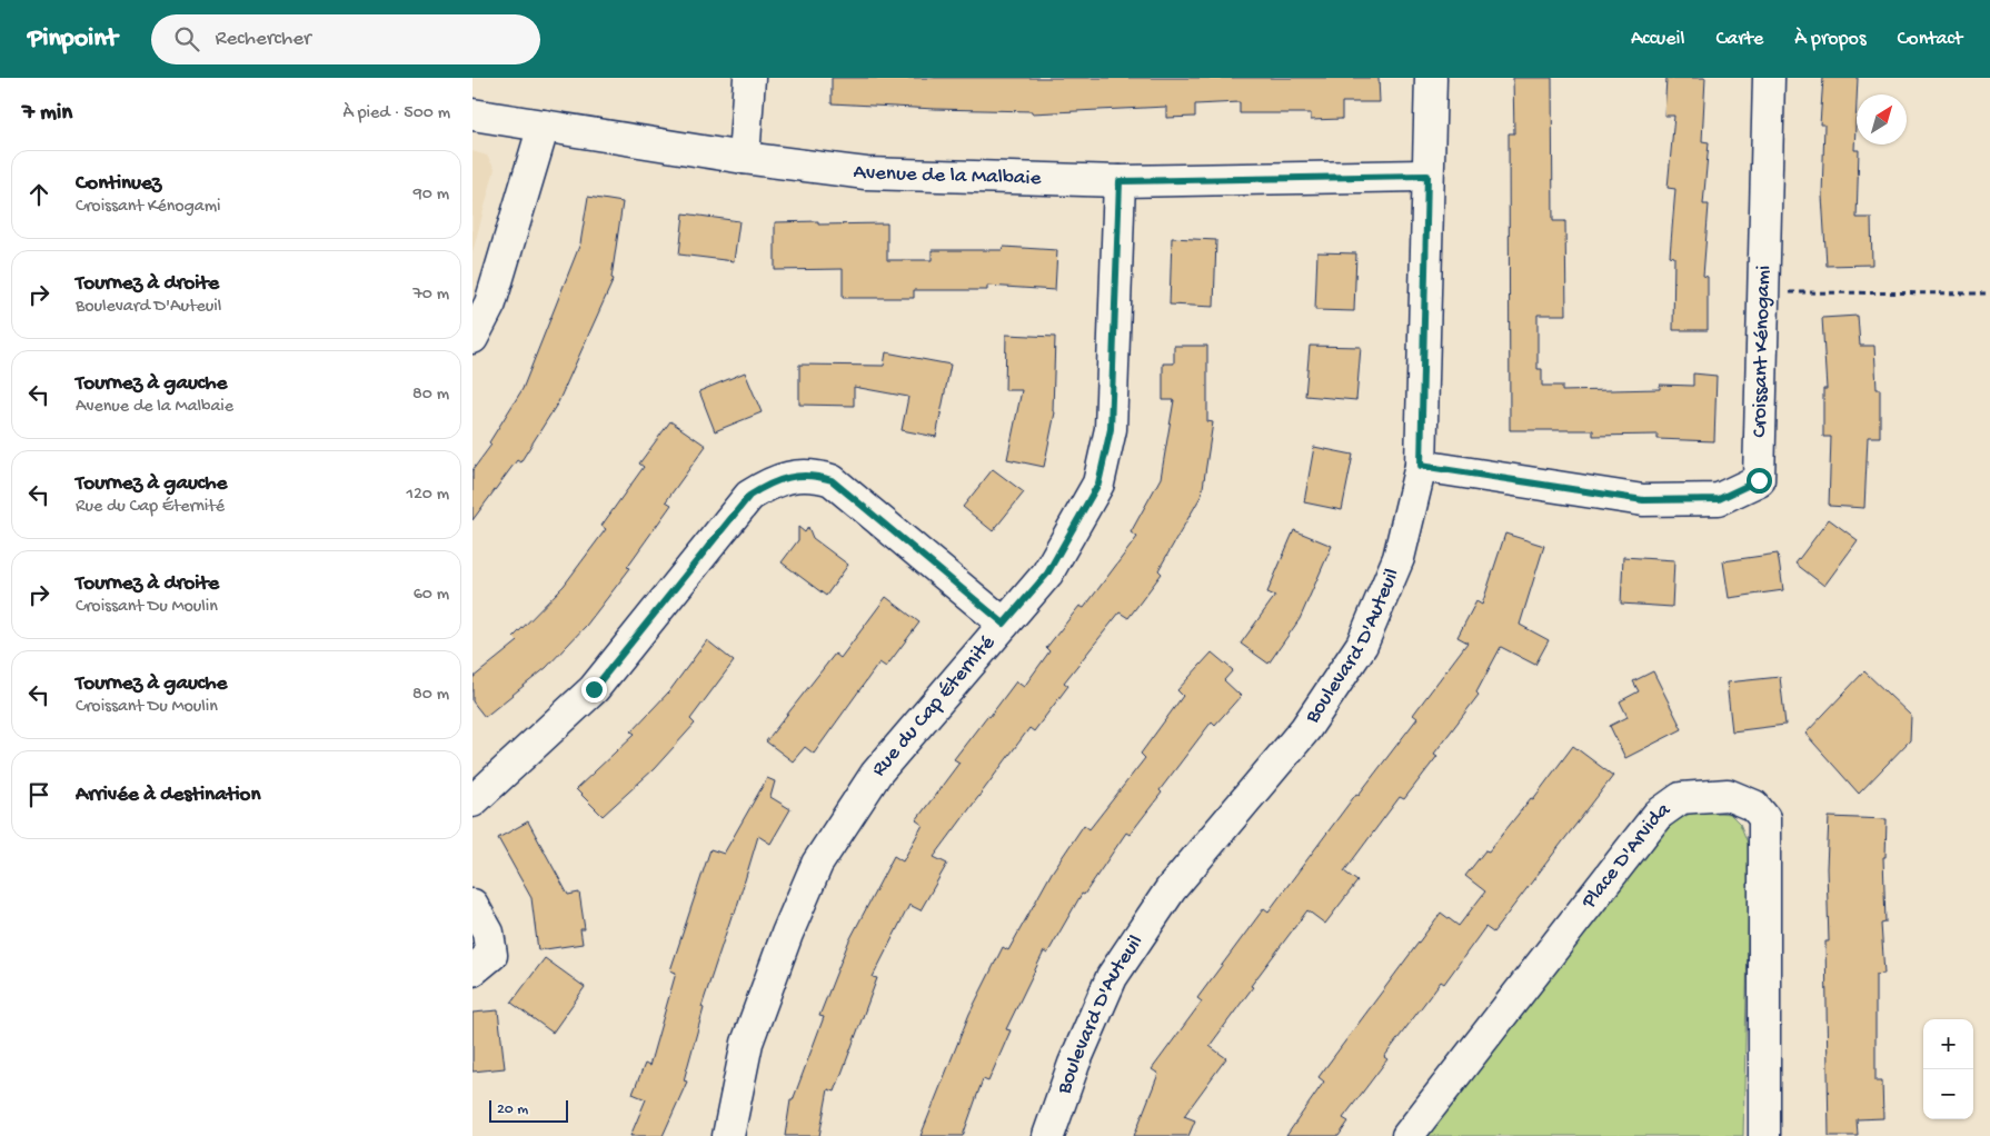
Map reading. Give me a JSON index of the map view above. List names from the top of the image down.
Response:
{
  "streets": {
    "street": [
      "Avenue de la Malbaie",
      "Croissant Kénogami",
      "Boulevard D'Auteuil",
      "Rue du Cap Éternité",
      "Place D'Arvida"
    ]
  },
  "crossings": [
    ["Avenue de la Malbaie", "Boulevard D'Auteuil"],
    ["Avenue de la Malbaie", "Rue du Cap Éternité"],
    ["Croissant Kénogami", "Boulevard D'Auteuil"]
  ],
  "scale_bar": "20 m",
  "north": "top right",
  "page": {
    "header": "Pinpoint",
    "search": "Rechercher",
    "nav": [
      "Accueil",
      "Carte",
      "À propos",
      "Contact"
    ],
    "heading": ["7 min", "À pied · 500 m"],
    "list": [
      ["Continuez", "Croissant Kénogami", "90 m"],
      ["Tournez à droite", "Boulevard D'Auteuil", "70 m"],
      ["Tournez à gauche", "Avenue de la Malbaie", "80 m"],
      ["Tournez à gauche", "Rue du Cap Éternité", "120 m"],
      ["Tournez à droite", "Croissant Du Moulin", "60 m"],
      ["Tournez à gauche", "Croissant Du Moulin", "80 m"],
      "Arrivée à destination"
    ],
    "map_buttons": ["+", "−"],
    "scale": "20 m"
  }
}
